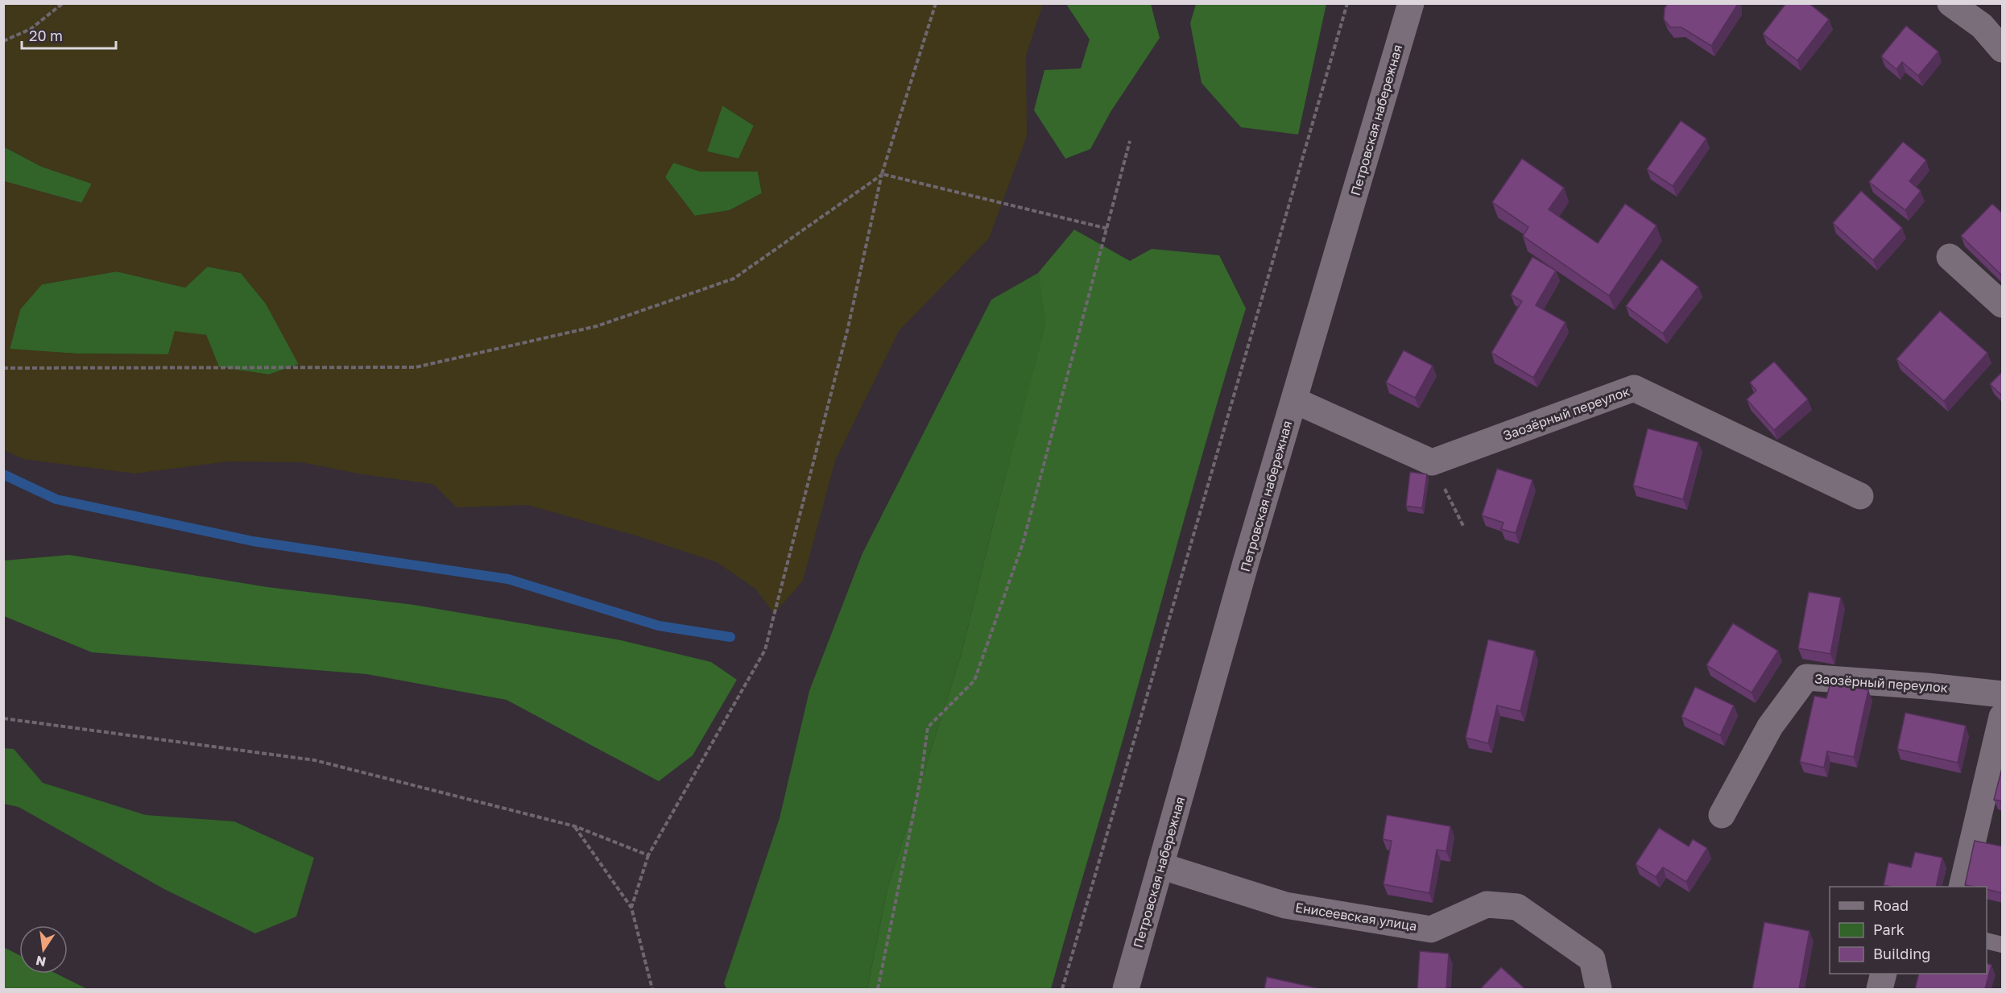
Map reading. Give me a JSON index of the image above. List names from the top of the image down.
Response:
{
  "streets": {
    "street": ["Петровская набережная", "Заозёрный переулок", "Енисеевская улица"]
  },
  "crossings": [
    ["Петровская набережная", "Енисеевская улица"]
  ],
  "legend": ["Road", "Park", "Building"],
  "scale_bar": "20 m",
  "north": "bottom"
}
